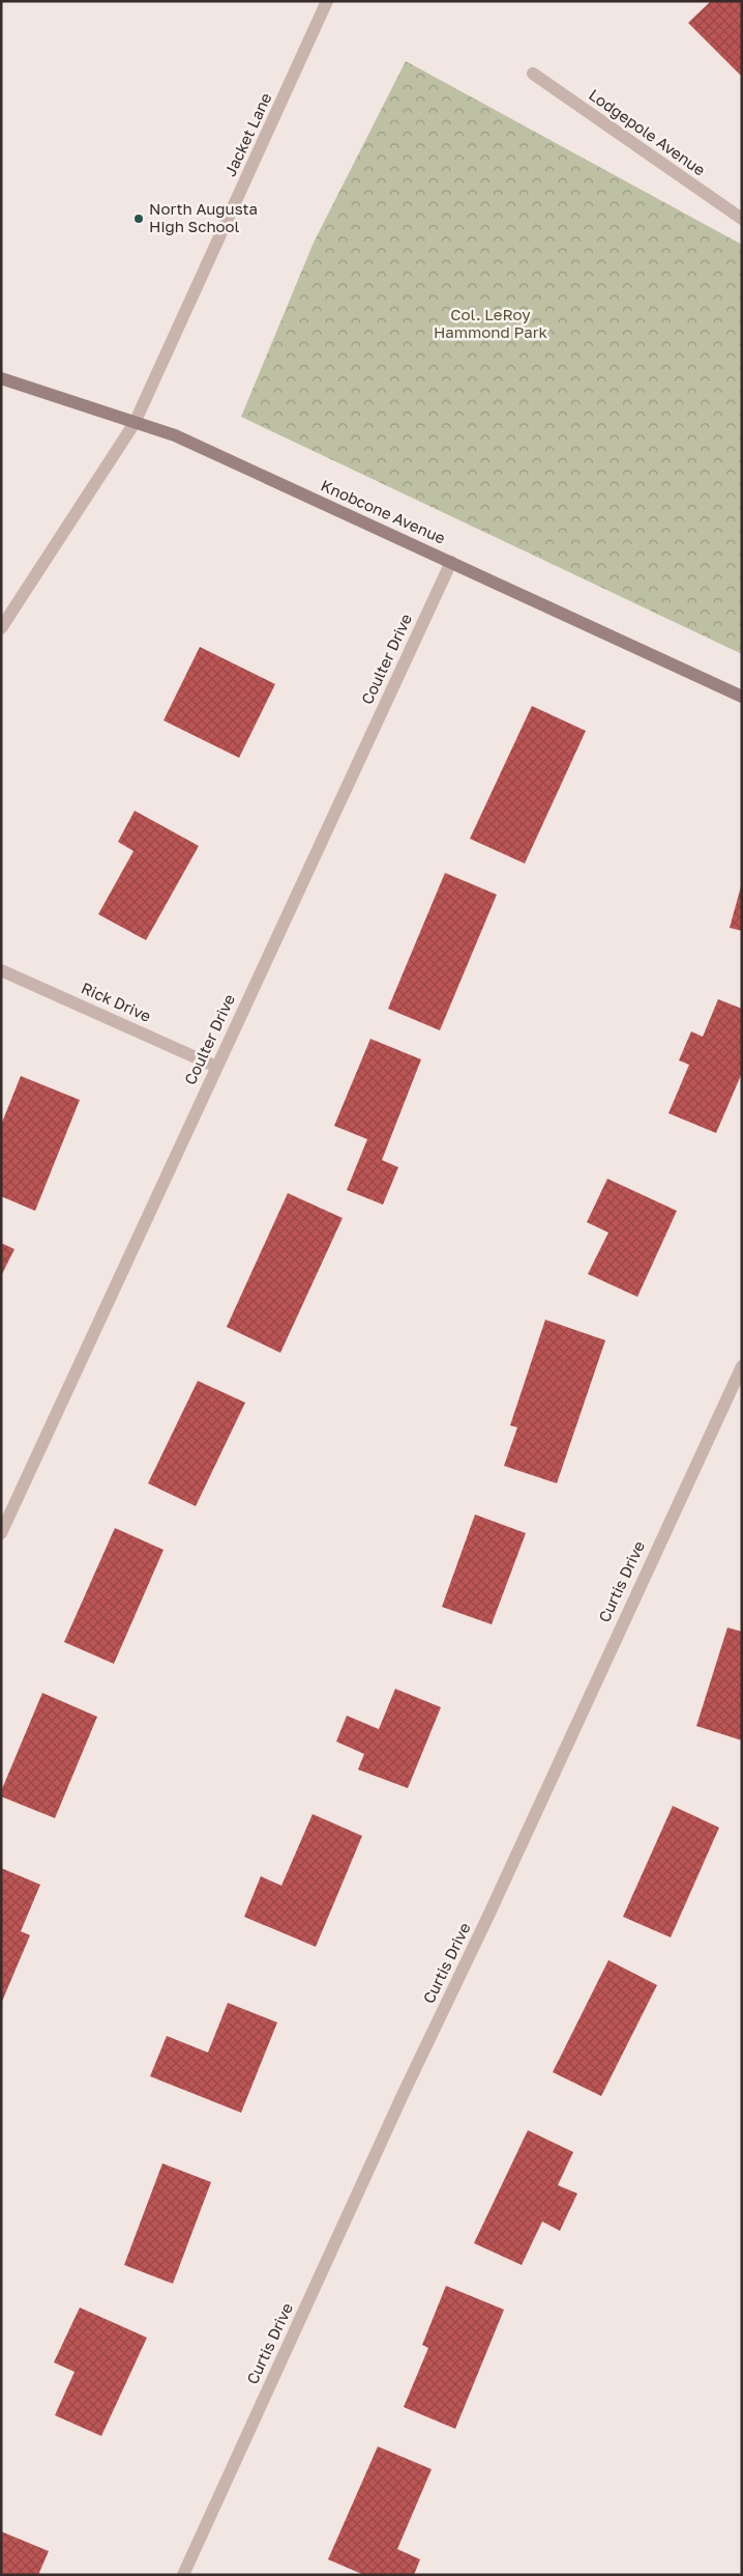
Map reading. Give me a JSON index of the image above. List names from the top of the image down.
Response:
{
  "streets": {
    "street": [
      "Lodgepole Avenue",
      "Jacket Lane",
      "Knobcone Avenue",
      "Coulter Drive",
      "Rick Drive",
      "Curtis Drive"
    ]
  },
  "crossings": [
    ["Jacket Lane", "Knobcone Avenue"],
    ["Knobcone Avenue", "Coulter Drive"],
    ["Coulter Drive", "Rick Drive"]
  ],
  "parks": ["Col. LeRoy Hammond Park"],
  "places": ["North Augusta High School"]
}
